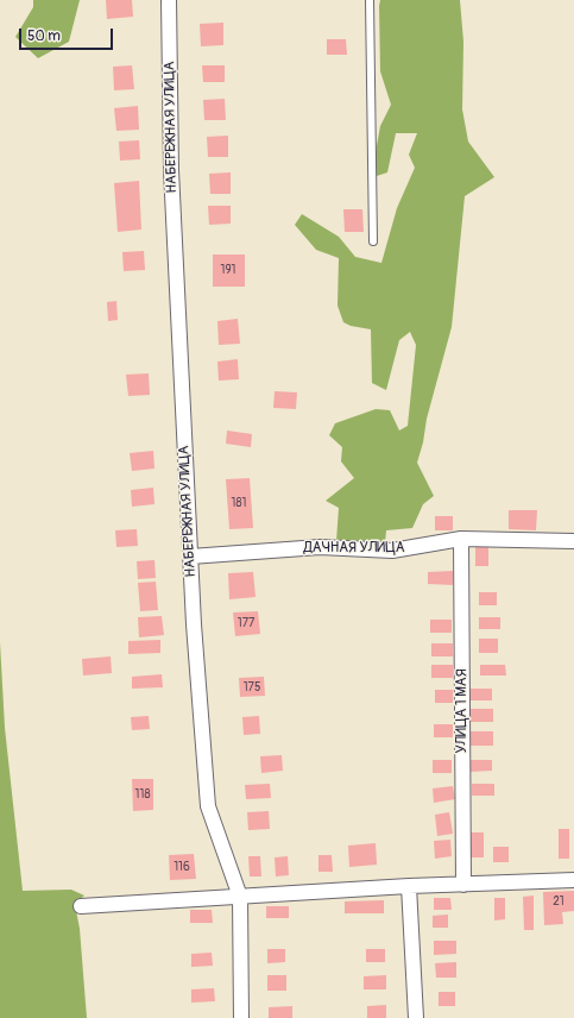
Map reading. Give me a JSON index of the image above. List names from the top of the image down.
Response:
{
  "streets": {
    "street": ["НАБЕРЕЖНАЯ УЛИЦА", "ДАЧНАЯ УЛИЦА", "УЛИЦА 1 МАЯ"]
  },
  "crossings": [
    ["НАБЕРЕЖНАЯ УЛИЦА", "ДАЧНАЯ УЛИЦА"],
    ["ДАЧНАЯ УЛИЦА", "УЛИЦА 1 МАЯ"]
  ],
  "house_numbers": [
    "191",
    "181",
    "177",
    "175",
    "118",
    "116",
    "21"
  ],
  "scale_bar": "50 m"
}
